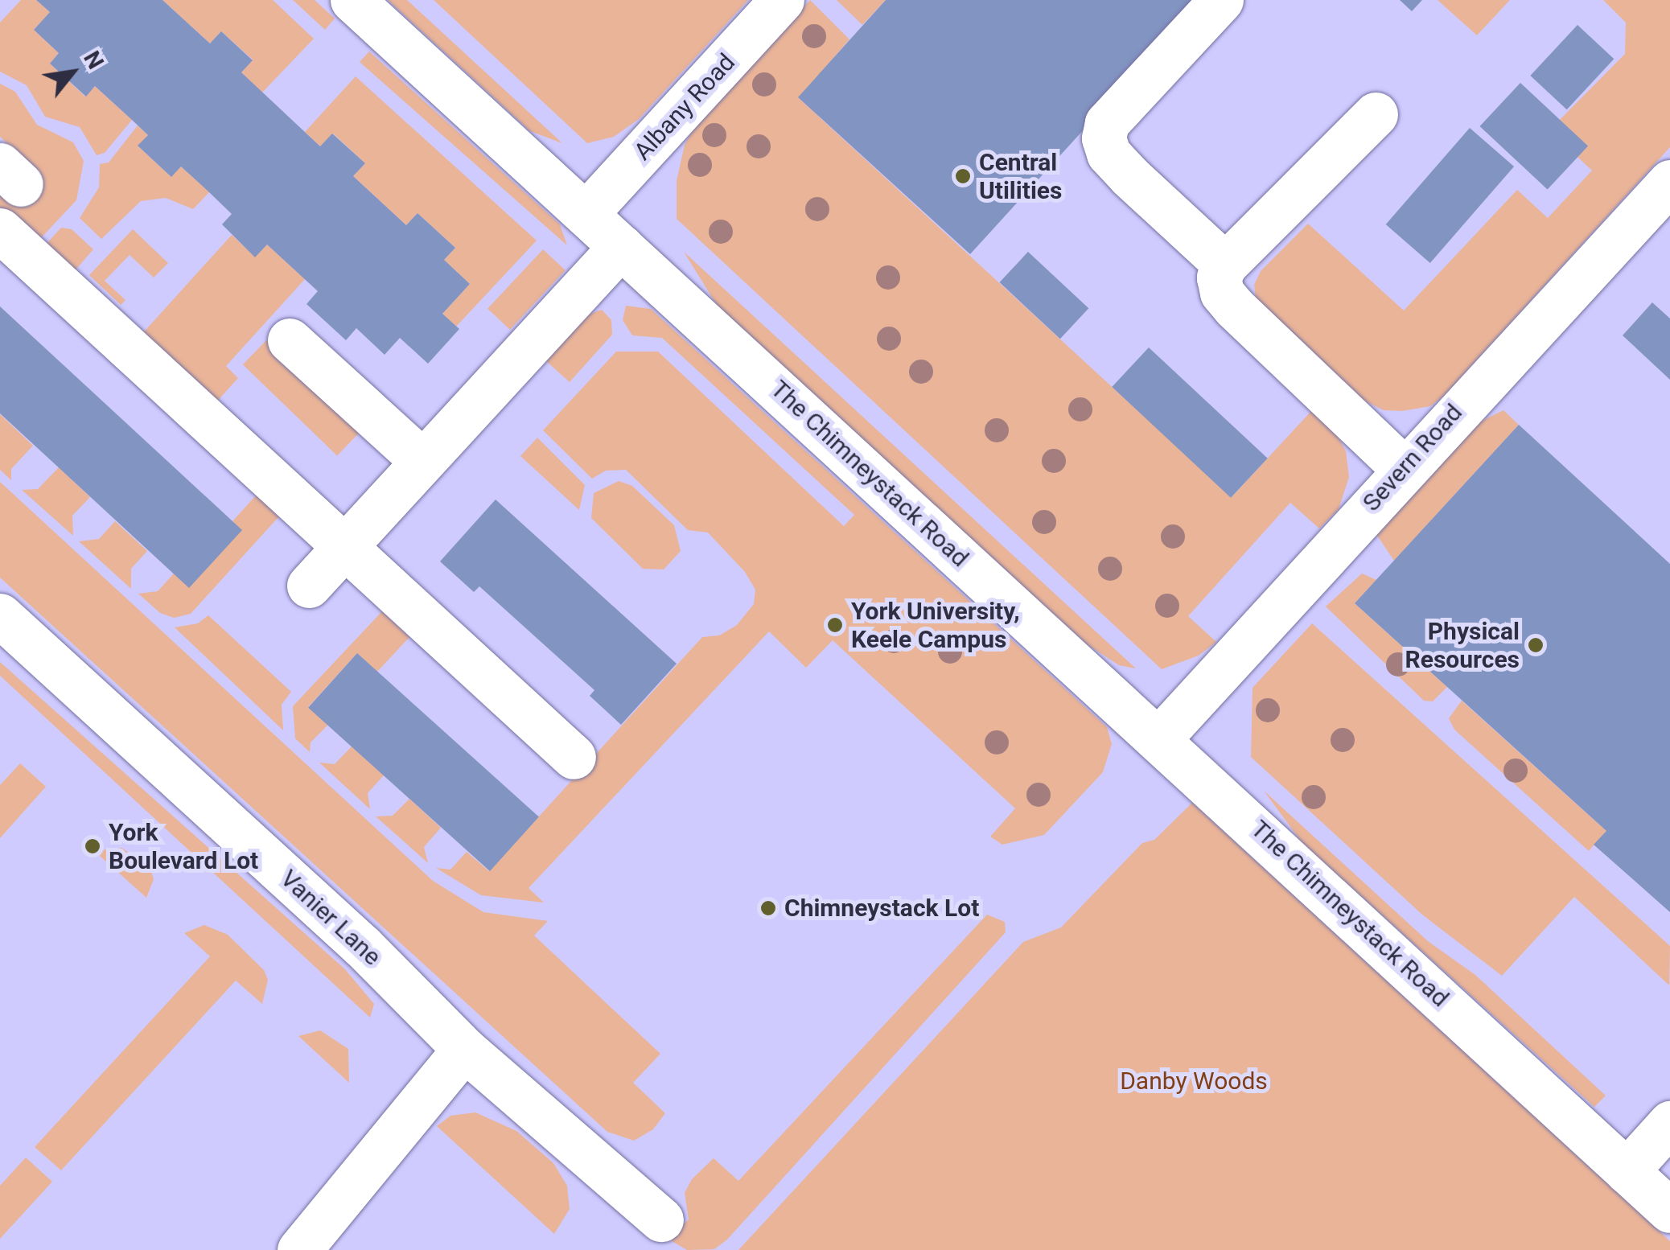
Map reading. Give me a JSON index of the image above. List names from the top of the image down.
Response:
{
  "streets": {
    "street": [
      "Albany Road",
      "Severn Road",
      "The Chimneystack Road",
      "Vanier Lane"
    ]
  },
  "crossings": [
    ["Albany Road", "The Chimneystack Road"],
    ["Severn Road", "The Chimneystack Road"]
  ],
  "parks": ["Danby Woods"],
  "places": [
    "Central Utilities",
    "York University, Keele Campus",
    "Physical Resources",
    "York Boulevard Lot",
    "Chimneystack Lot"
  ],
  "north": "top right"
}
